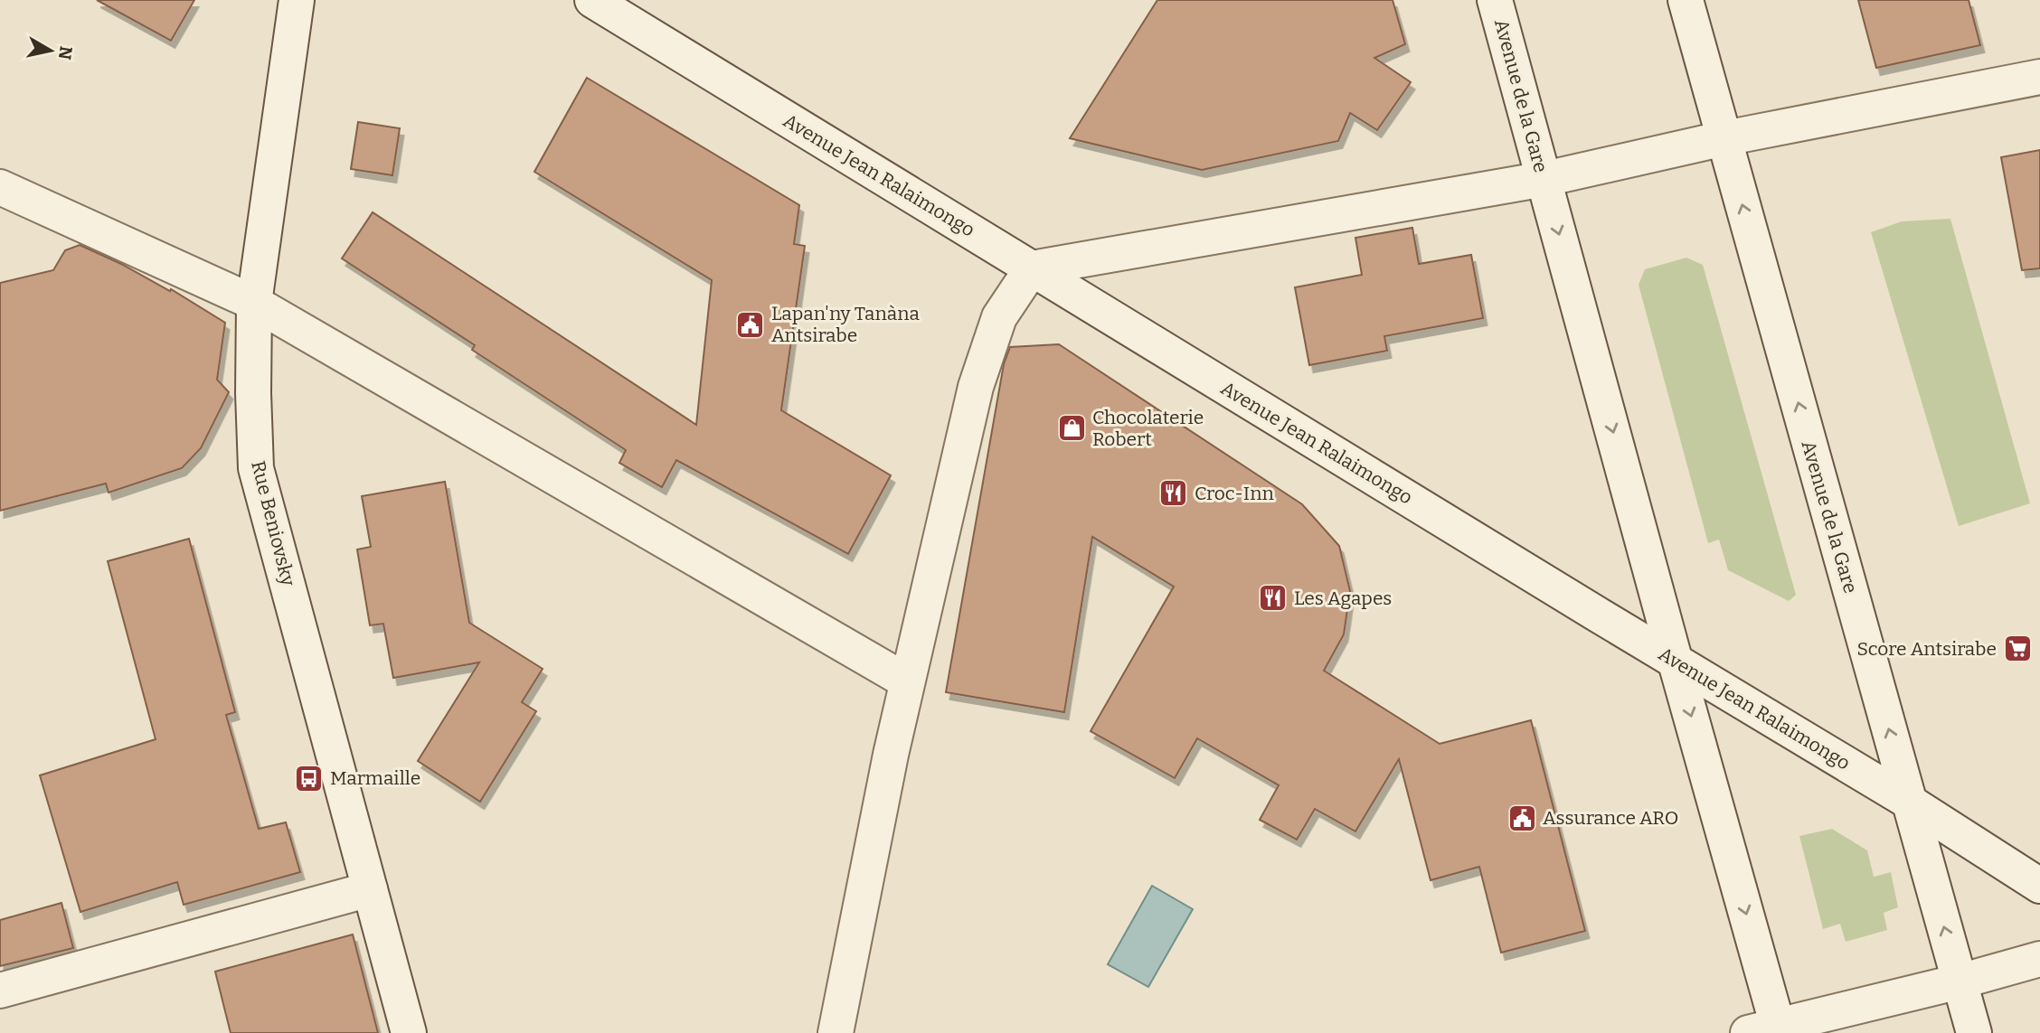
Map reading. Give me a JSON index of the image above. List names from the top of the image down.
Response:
{
  "streets": {
    "street": ["Avenue de la Gare", "Avenue Jean Ralaimongo", "Rue Beniovsky"]
  },
  "crossings": [
    ["Avenue de la Gare", "Avenue Jean Ralaimongo"]
  ],
  "places": {
    "public building": ["Lapan'ny Tanàna Antsirabe", "Assurance ARO"],
    "shop": ["Chocolaterie Robert"],
    "restaurant": ["Croc-Inn", "Les Agapes"],
    "supermarket": ["Score Antsirabe"],
    "bus stop": ["Marmaille"]
  },
  "north": "right"
}
